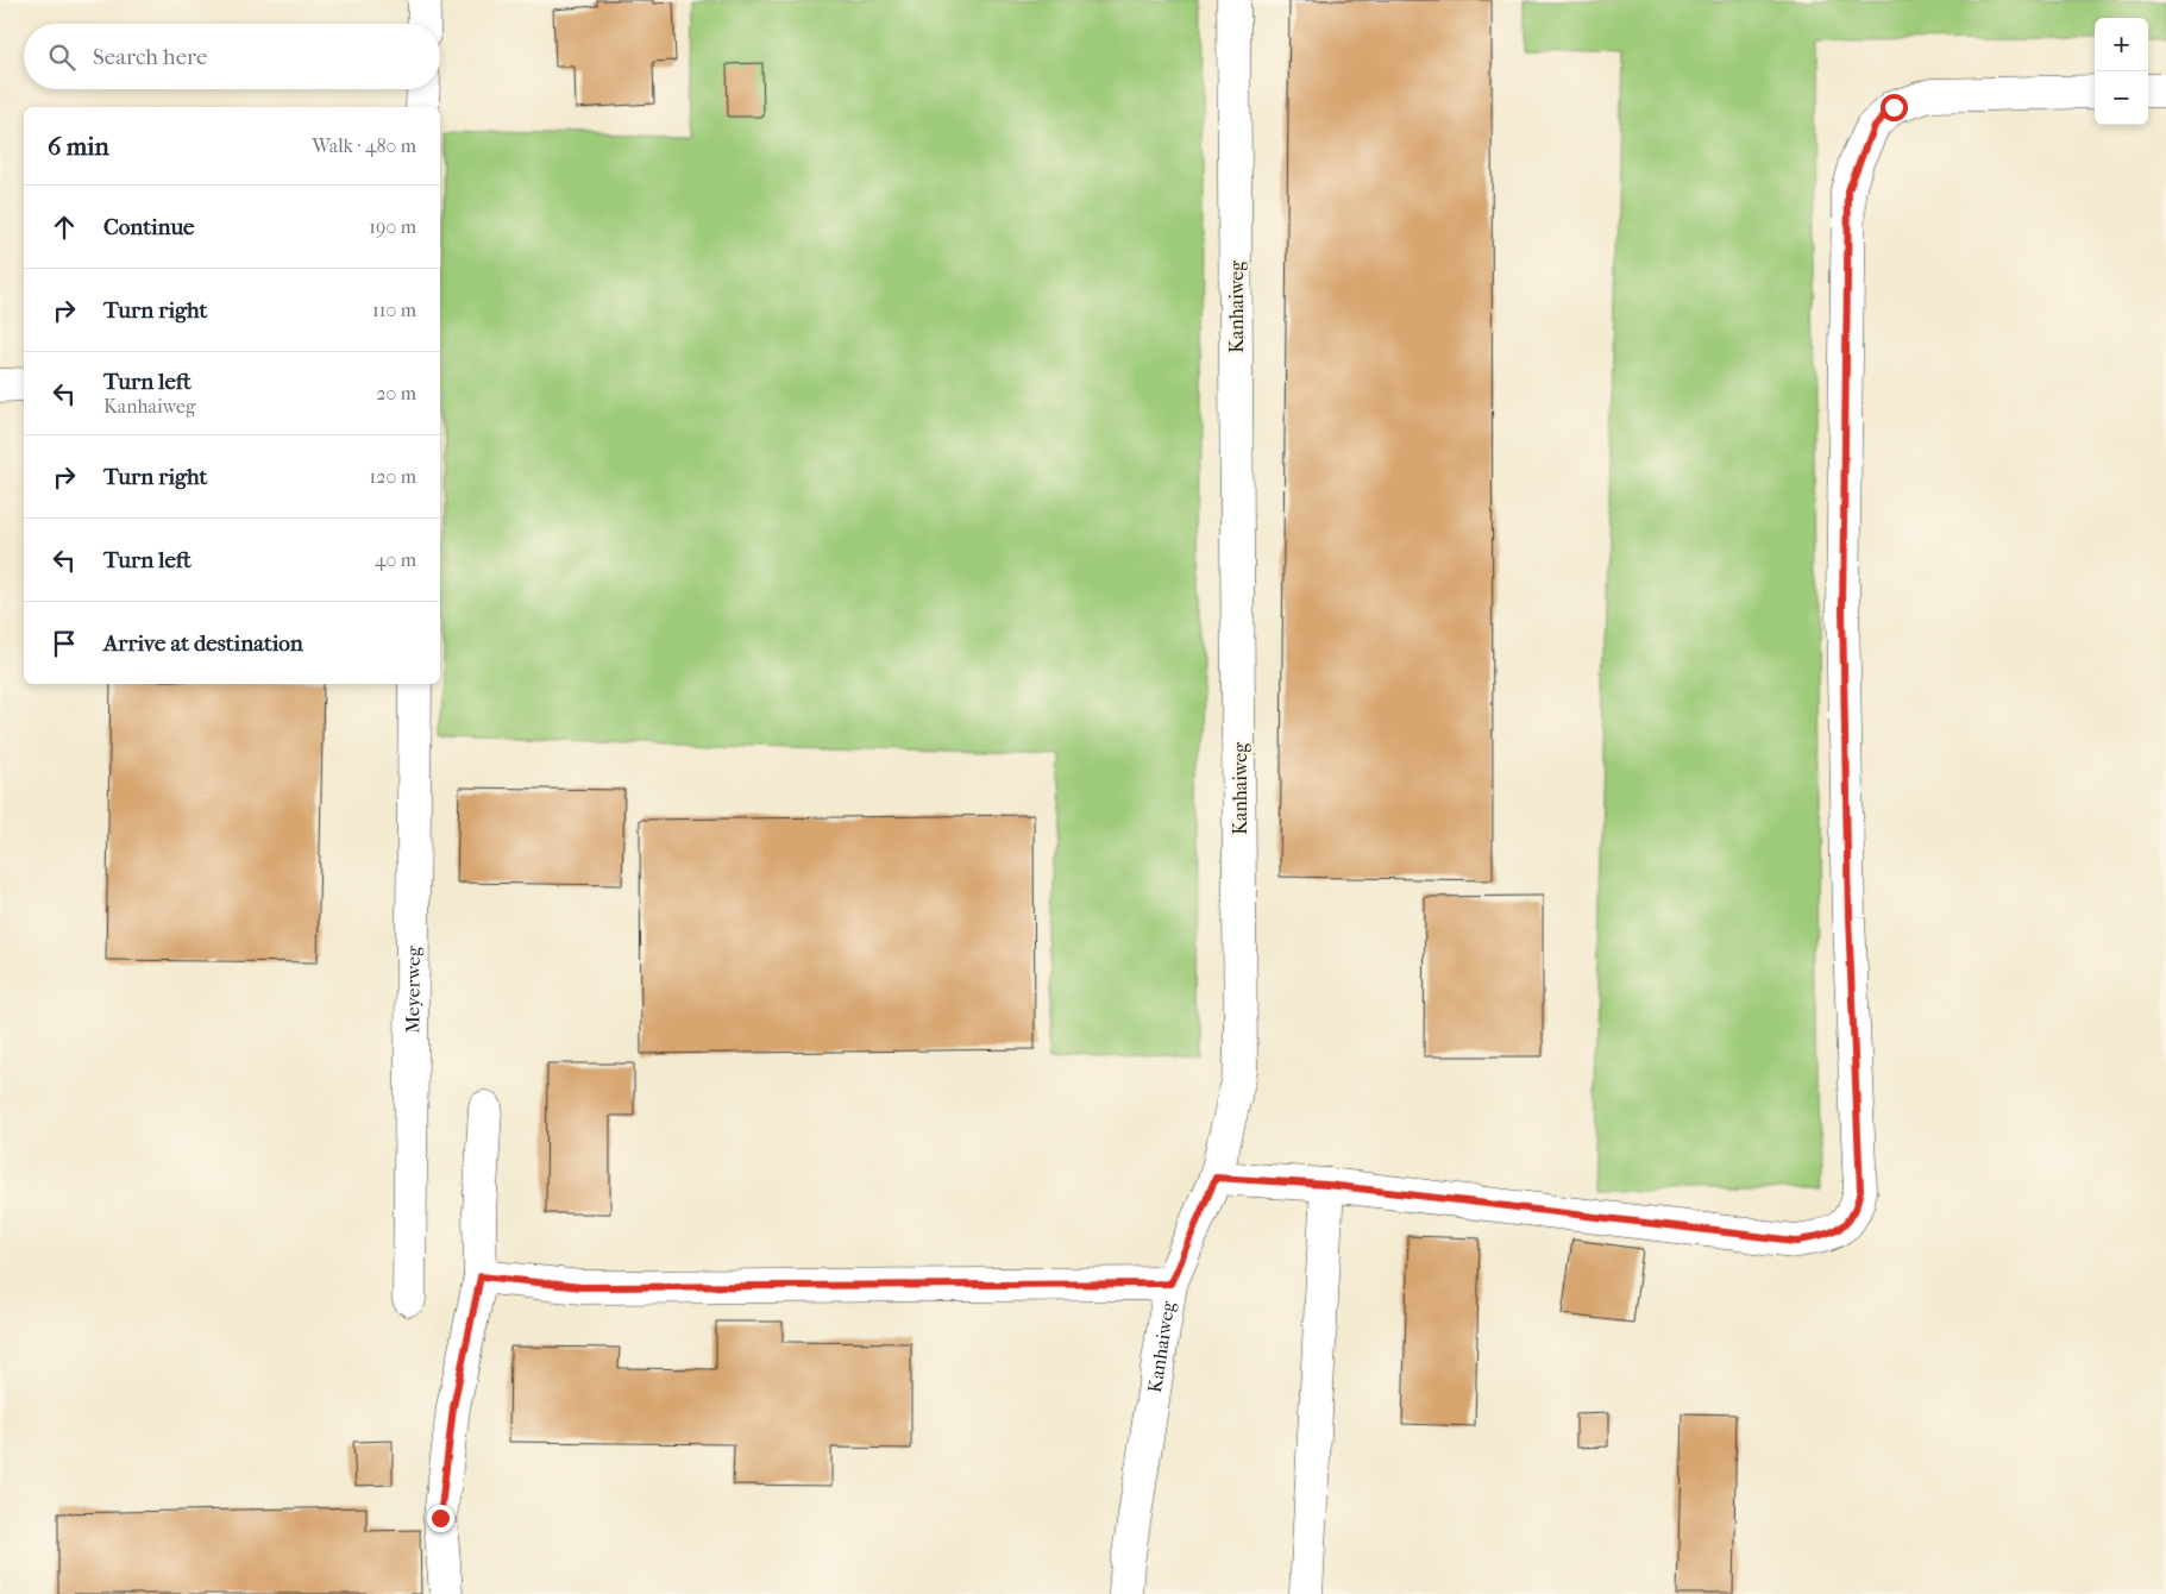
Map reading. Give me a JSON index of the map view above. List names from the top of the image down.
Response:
{
  "streets": {
    "street": ["Kanhaiweg", "Meyerweg"]
  },
  "page": {
    "map_buttons": ["+", "−"],
    "search": "Search here",
    "heading": ["6 min", "Walk · 480 m"],
    "list": [
      ["Continue", "190 m"],
      ["Turn right", "110 m"],
      ["Turn left", "Kanhaiweg", "20 m"],
      ["Turn right", "120 m"],
      ["Turn left", "40 m"],
      "Arrive at destination"
    ]
  }
}
